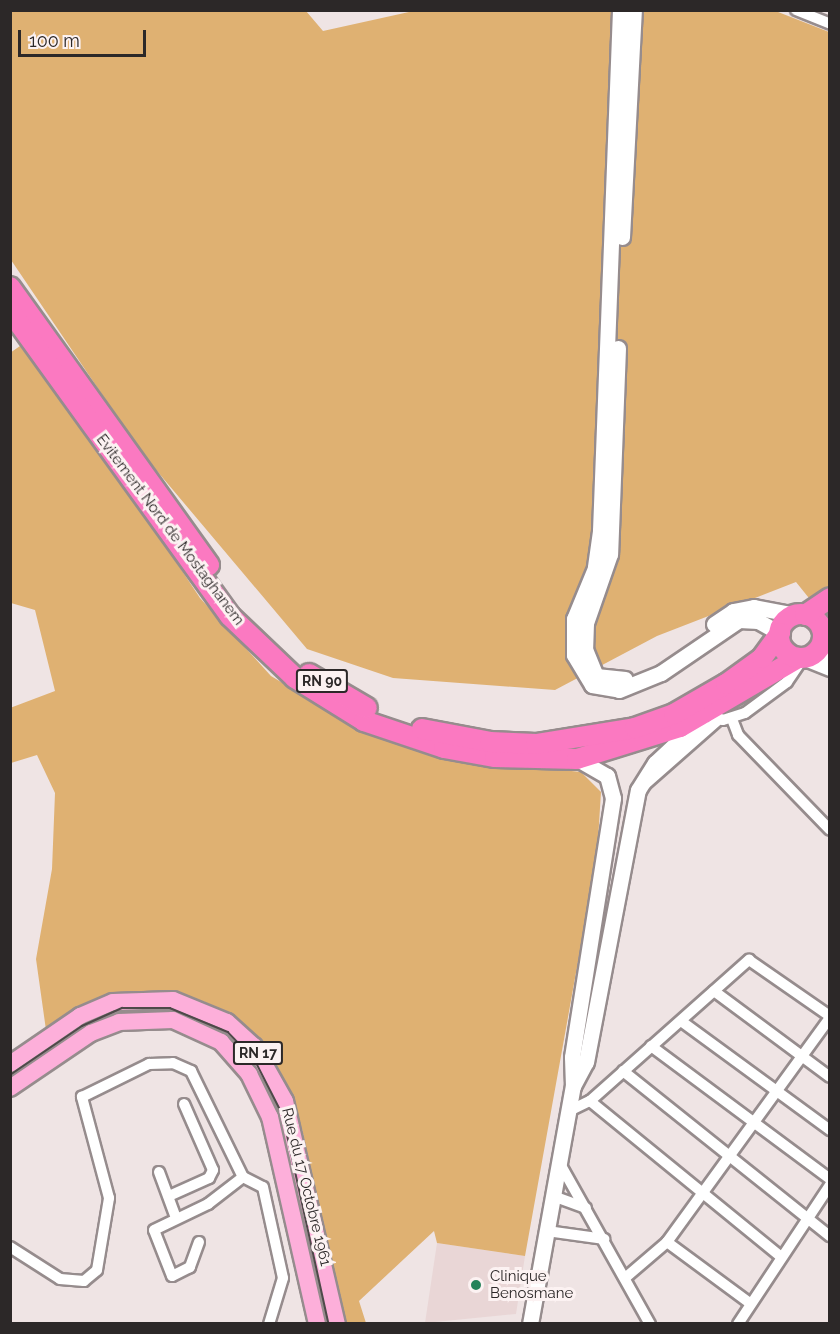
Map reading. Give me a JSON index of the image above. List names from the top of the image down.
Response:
{
  "streets": {
    "highway": ["Evitement Nord de Mostaghanem", "RN 90"],
    "main road": ["RN 17", "Rue du 17 Octobre 1961"]
  },
  "places": ["Clinique Benosmane"],
  "scale_bar": "100 m"
}
